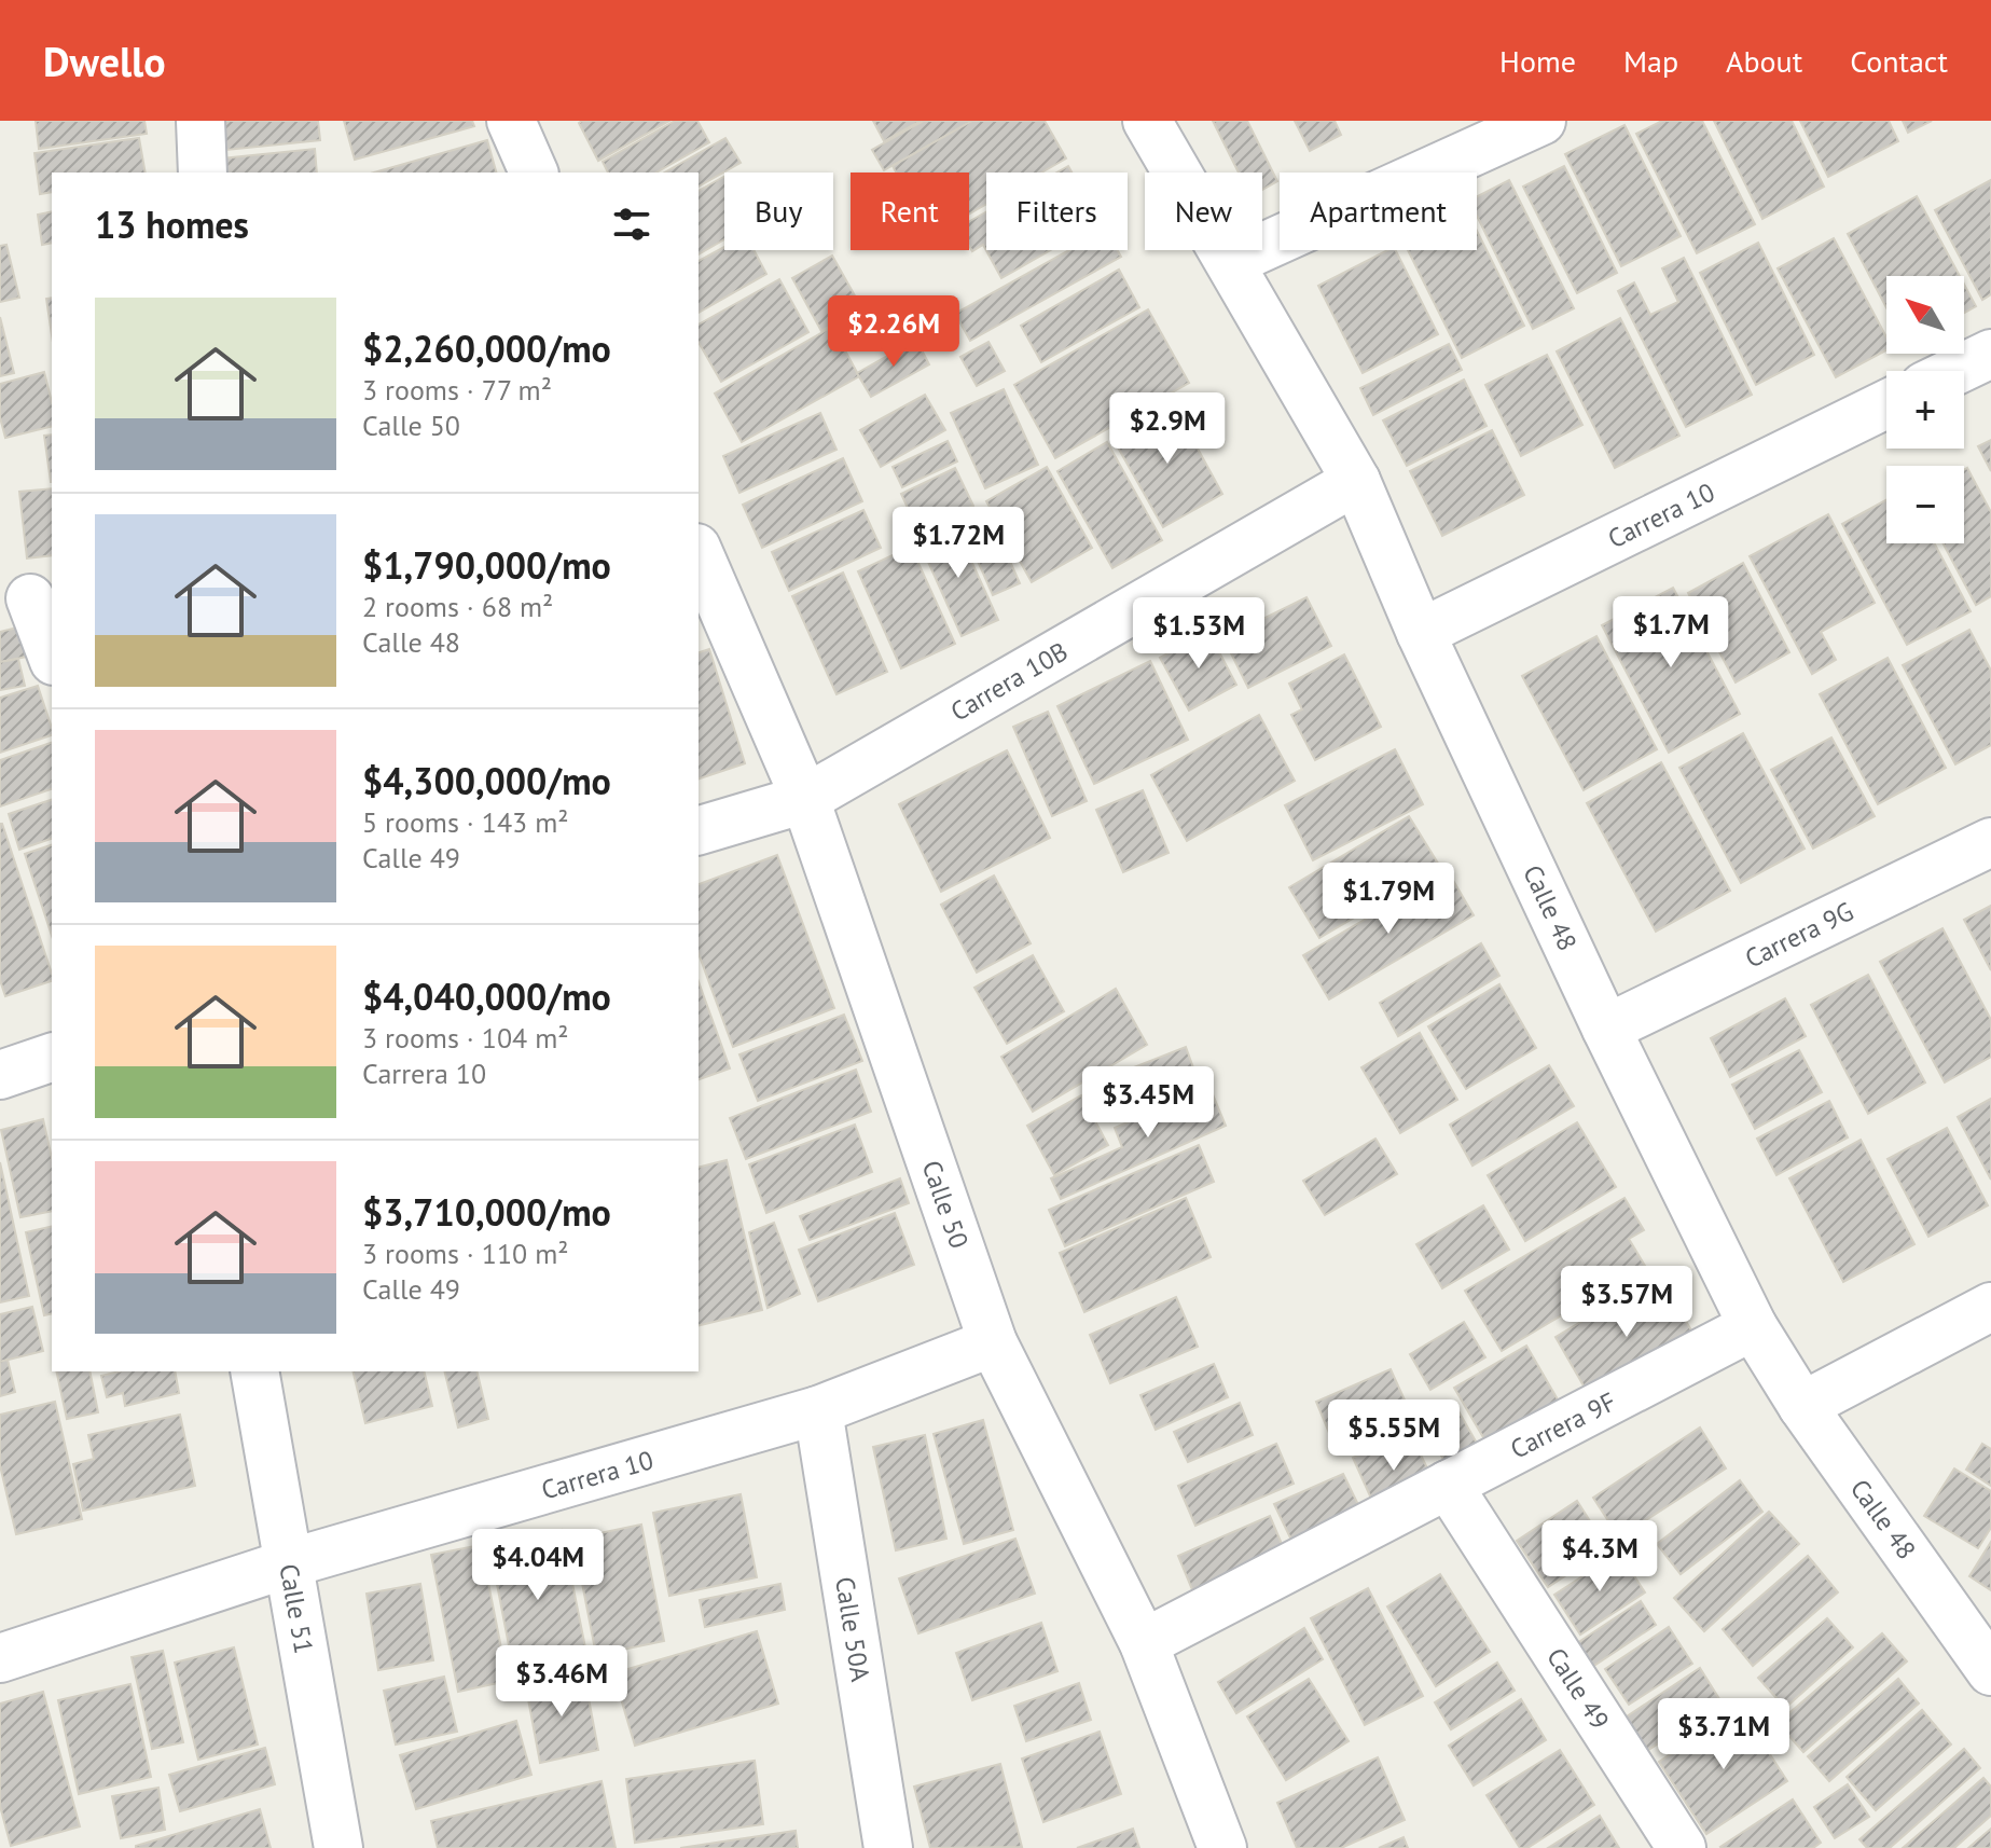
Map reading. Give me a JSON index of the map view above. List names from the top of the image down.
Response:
{
  "streets": {
    "street": [
      "Carrera 10",
      "Carrera 10B",
      "Calle 48",
      "Carrera 9G",
      "Calle 50",
      "Carrera 9F",
      "Calle 51",
      "Calle 50A",
      "Calle 49"
    ]
  },
  "crossings": [
    ["Carrera 10", "Calle 48"],
    ["Carrera 10", "Calle 50"],
    ["Carrera 10", "Calle 51"],
    ["Carrera 10", "Calle 50A"],
    ["Carrera 10B", "Calle 48"],
    ["Carrera 10B", "Calle 50"],
    ["Calle 48", "Carrera 9G"],
    ["Calle 48", "Carrera 9F"],
    ["Calle 50", "Carrera 9F"],
    ["Carrera 9F", "Calle 49"]
  ],
  "north": "top left",
  "page": {
    "header": "Dwello",
    "nav": [
      "Home",
      "Map",
      "About",
      "Contact"
    ],
    "chip": [
      "Buy",
      "Rent",
      "Filters",
      "New",
      "Apartment"
    ],
    "heading": "13 homes",
    "map_buttons": ["+", "−"],
    "list": [
      {
        "name": "$2,260,000/mo",
        "note": "3 rooms · 77 m² · Calle 50"
      },
      {
        "name": "$1,790,000/mo",
        "note": "2 rooms · 68 m² · Calle 48"
      },
      {
        "name": "$4,300,000/mo",
        "note": "5 rooms · 143 m² · Calle 49"
      },
      {
        "name": "$4,040,000/mo",
        "note": "3 rooms · 104 m² · Carrera 10"
      },
      {
        "name": "$3,710,000/mo",
        "note": "3 rooms · 110 m² · Calle 49"
      }
    ],
    "price": [
      "$2.26M",
      "$2.9M",
      "$1.72M",
      "$1.7M",
      "$1.53M",
      "$1.79M",
      "$3.45M",
      "$3.57M",
      "$5.55M",
      "$4.3M",
      "$4.04M",
      "$3.46M",
      "$3.71M"
    ]
  }
}
